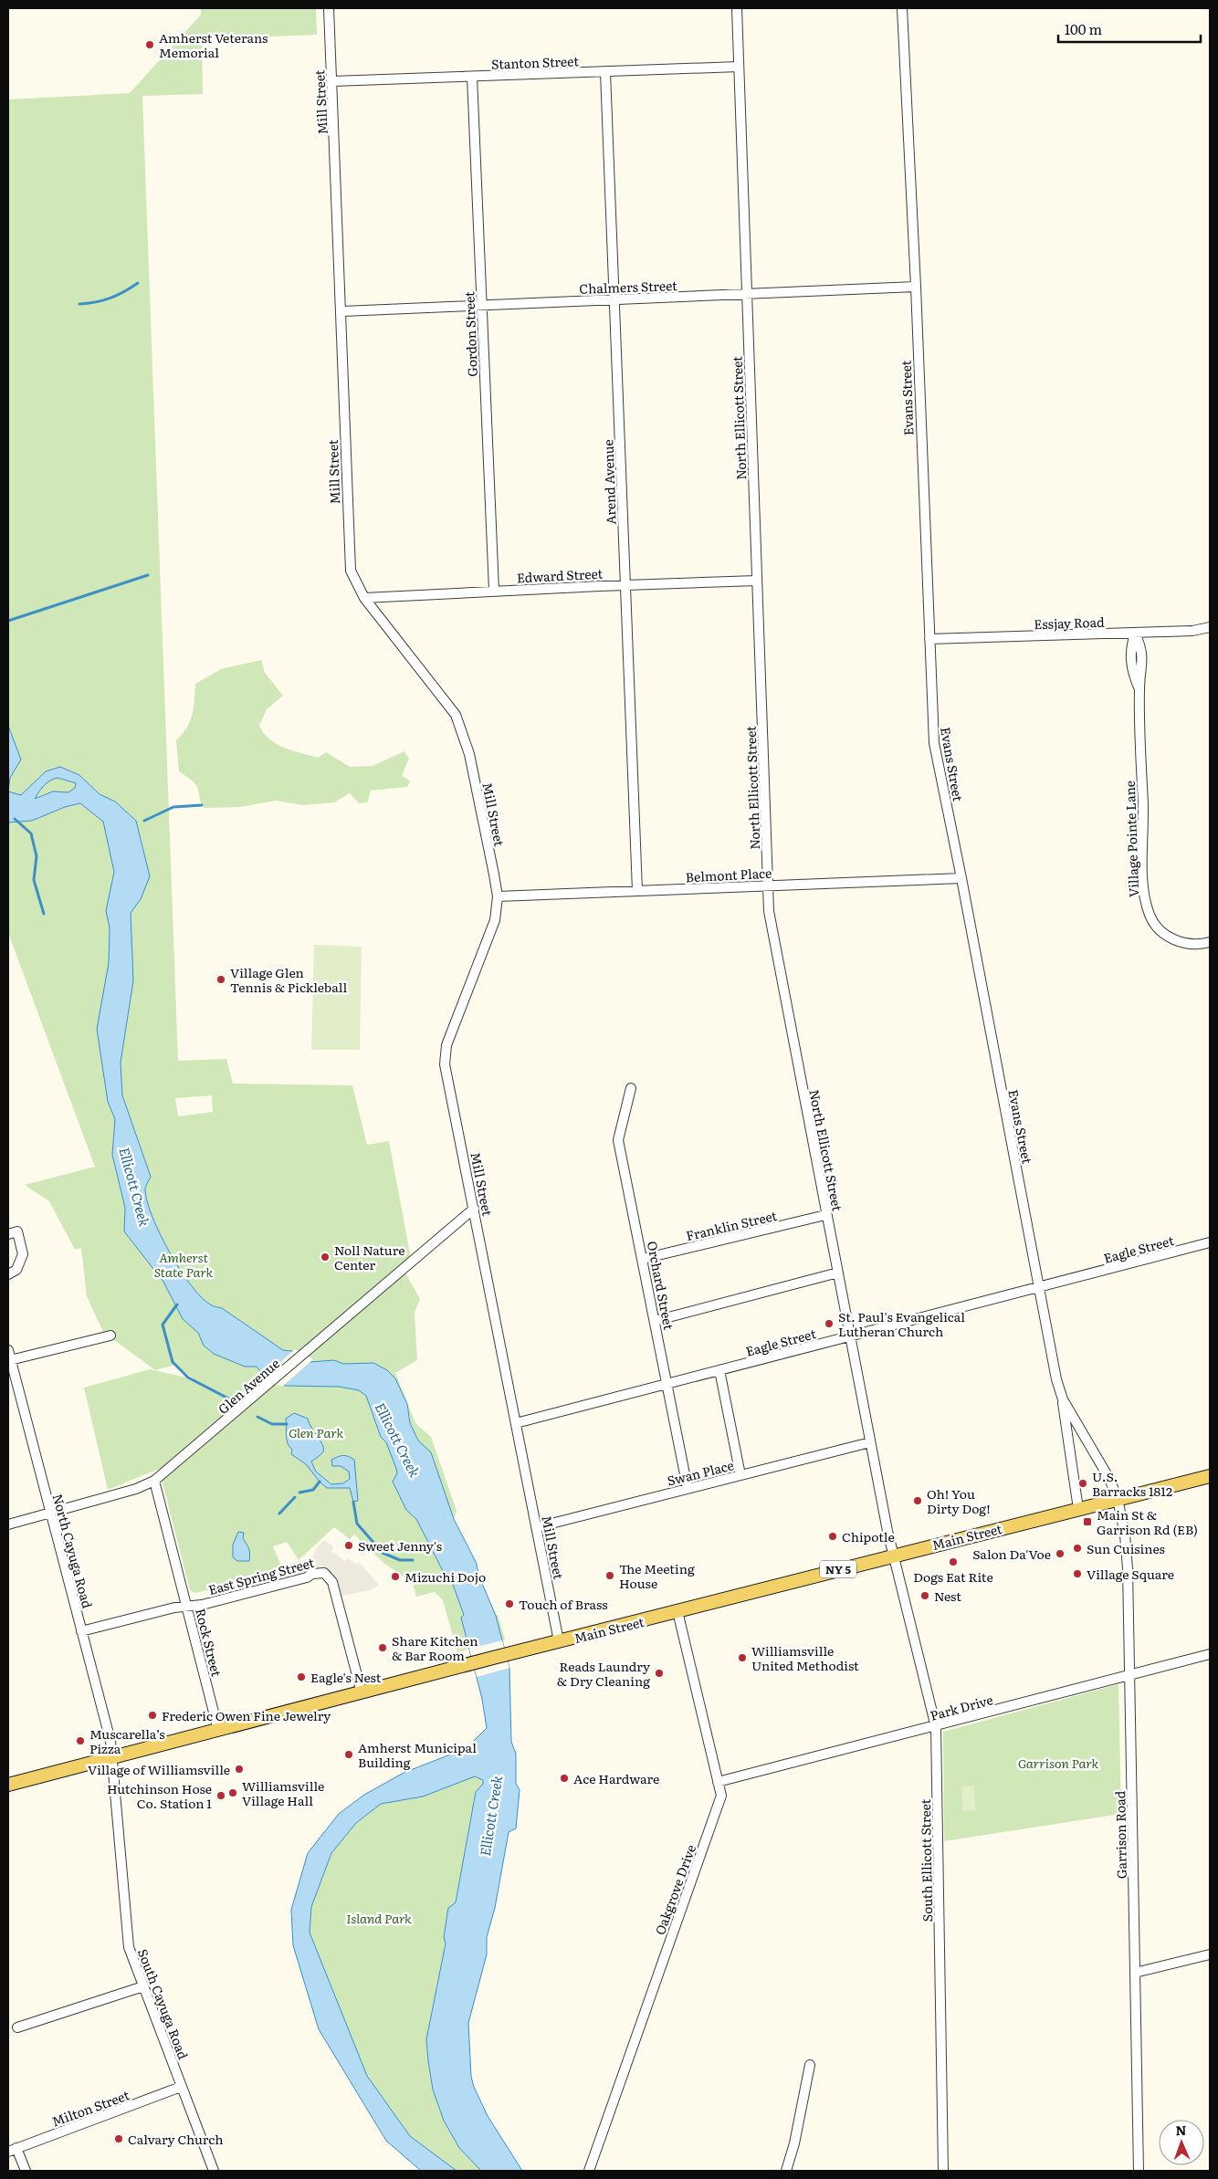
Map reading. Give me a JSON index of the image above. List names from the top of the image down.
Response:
{
  "streets": {
    "main road": ["Main Street", "NY 5"],
    "street": [
      "Stanton Street",
      "Mill Street",
      "Chalmers Street",
      "Gordon Street",
      "Evans Street",
      "North Ellicott Street",
      "Arend Avenue",
      "Edward Street",
      "Essjay Road",
      "Village Pointe Lane",
      "Belmont Place",
      "Franklin Street",
      "Eagle Street",
      "Orchard Street",
      "Glen Avenue",
      "Swan Place",
      "North Cayuga Road",
      "East Spring Street",
      "Rock Street",
      "Park Drive",
      "Garrison Road",
      "South Ellicott Street",
      "Oakgrove Drive",
      "South Cayuga Road",
      "Milton Street"
    ]
  },
  "crossings": [
    ["Stanton Street", "Mill Street"],
    ["Stanton Street", "Gordon Street"],
    ["Stanton Street", "North Ellicott Street"],
    ["Stanton Street", "Arend Avenue"],
    ["Mill Street", "Chalmers Street"],
    ["Mill Street", "Edward Street"],
    ["Mill Street", "Belmont Place"],
    ["Mill Street", "Eagle Street"],
    ["Mill Street", "Glen Avenue"],
    ["Mill Street", "Swan Place"],
    ["Mill Street", "Main Street"],
    ["Chalmers Street", "Gordon Street"],
    ["Chalmers Street", "Evans Street"],
    ["Chalmers Street", "North Ellicott Street"],
    ["Chalmers Street", "Arend Avenue"],
    ["Gordon Street", "Edward Street"],
    ["Evans Street", "Essjay Road"],
    ["Evans Street", "Belmont Place"],
    ["Evans Street", "Eagle Street"],
    ["Evans Street", "Main Street"],
    ["Evans Street", "Garrison Road"],
    ["North Ellicott Street", "Edward Street"],
    ["North Ellicott Street", "Belmont Place"],
    ["North Ellicott Street", "Franklin Street"],
    ["North Ellicott Street", "Eagle Street"],
    ["North Ellicott Street", "Swan Place"],
    ["North Ellicott Street", "Main Street"],
    ["North Ellicott Street", "South Ellicott Street"],
    ["Arend Avenue", "Edward Street"],
    ["Arend Avenue", "Belmont Place"],
    ["Essjay Road", "Village Pointe Lane"],
    ["Franklin Street", "Orchard Street"],
    ["Eagle Street", "Orchard Street"],
    ["Orchard Street", "Swan Place"],
    ["Glen Avenue", "North Cayuga Road"],
    ["Glen Avenue", "Rock Street"],
    ["Main Street", "North Cayuga Road"],
    ["Main Street", "East Spring Street"],
    ["Main Street", "Rock Street"],
    ["Main Street", "Garrison Road"],
    ["Main Street", "South Ellicott Street"],
    ["Main Street", "Oakgrove Drive"],
    ["Main Street", "South Cayuga Road"],
    ["North Cayuga Road", "East Spring Street"],
    ["North Cayuga Road", "South Cayuga Road"],
    ["East Spring Street", "Rock Street"],
    ["Park Drive", "Garrison Road"],
    ["Park Drive", "South Ellicott Street"],
    ["Park Drive", "Oakgrove Drive"],
    ["South Cayuga Road", "Milton Street"]
  ],
  "water": ["Ellicott Creek"],
  "parks": [
    "Amherst State Park",
    "Glen Park",
    "Garrison Park",
    "Island Park"
  ],
  "places": {
    "other": [
      "Amherst Veterans Memorial",
      "Village Glen Tennis & Pickleball",
      "Noll Nature Center",
      "St. Paul's Evangelical Lutheran Church",
      "U.S. Barracks 1812",
      "Oh! You Dirty Dog!",
      "Chipotle",
      "Sweet Jenny's",
      "Sun Cuisines",
      "Salon Da'Voe",
      "Dogs Eat Rite",
      "Village Square",
      "The Meeting House",
      "Mizuchi Dojo",
      "Nest",
      "Touch of Brass",
      "Share Kitchen & Bar Room",
      "Williamsville United Methodist",
      "Reads Laundry & Dry Cleaning",
      "Eagle's Nest",
      "Frederic Owen Fine Jewelry",
      "Muscarella’s Pizza",
      "Amherst Municipal Building",
      "Village of Williamsville",
      "Ace Hardware",
      "Williamsville Village Hall",
      "Hutchinson Hose Co. Station 1",
      "Calvary Church"
    ],
    "transit": ["Main St & Garrison Rd (EB)"]
  },
  "scale_bar": "100 m",
  "north": "top"
}
